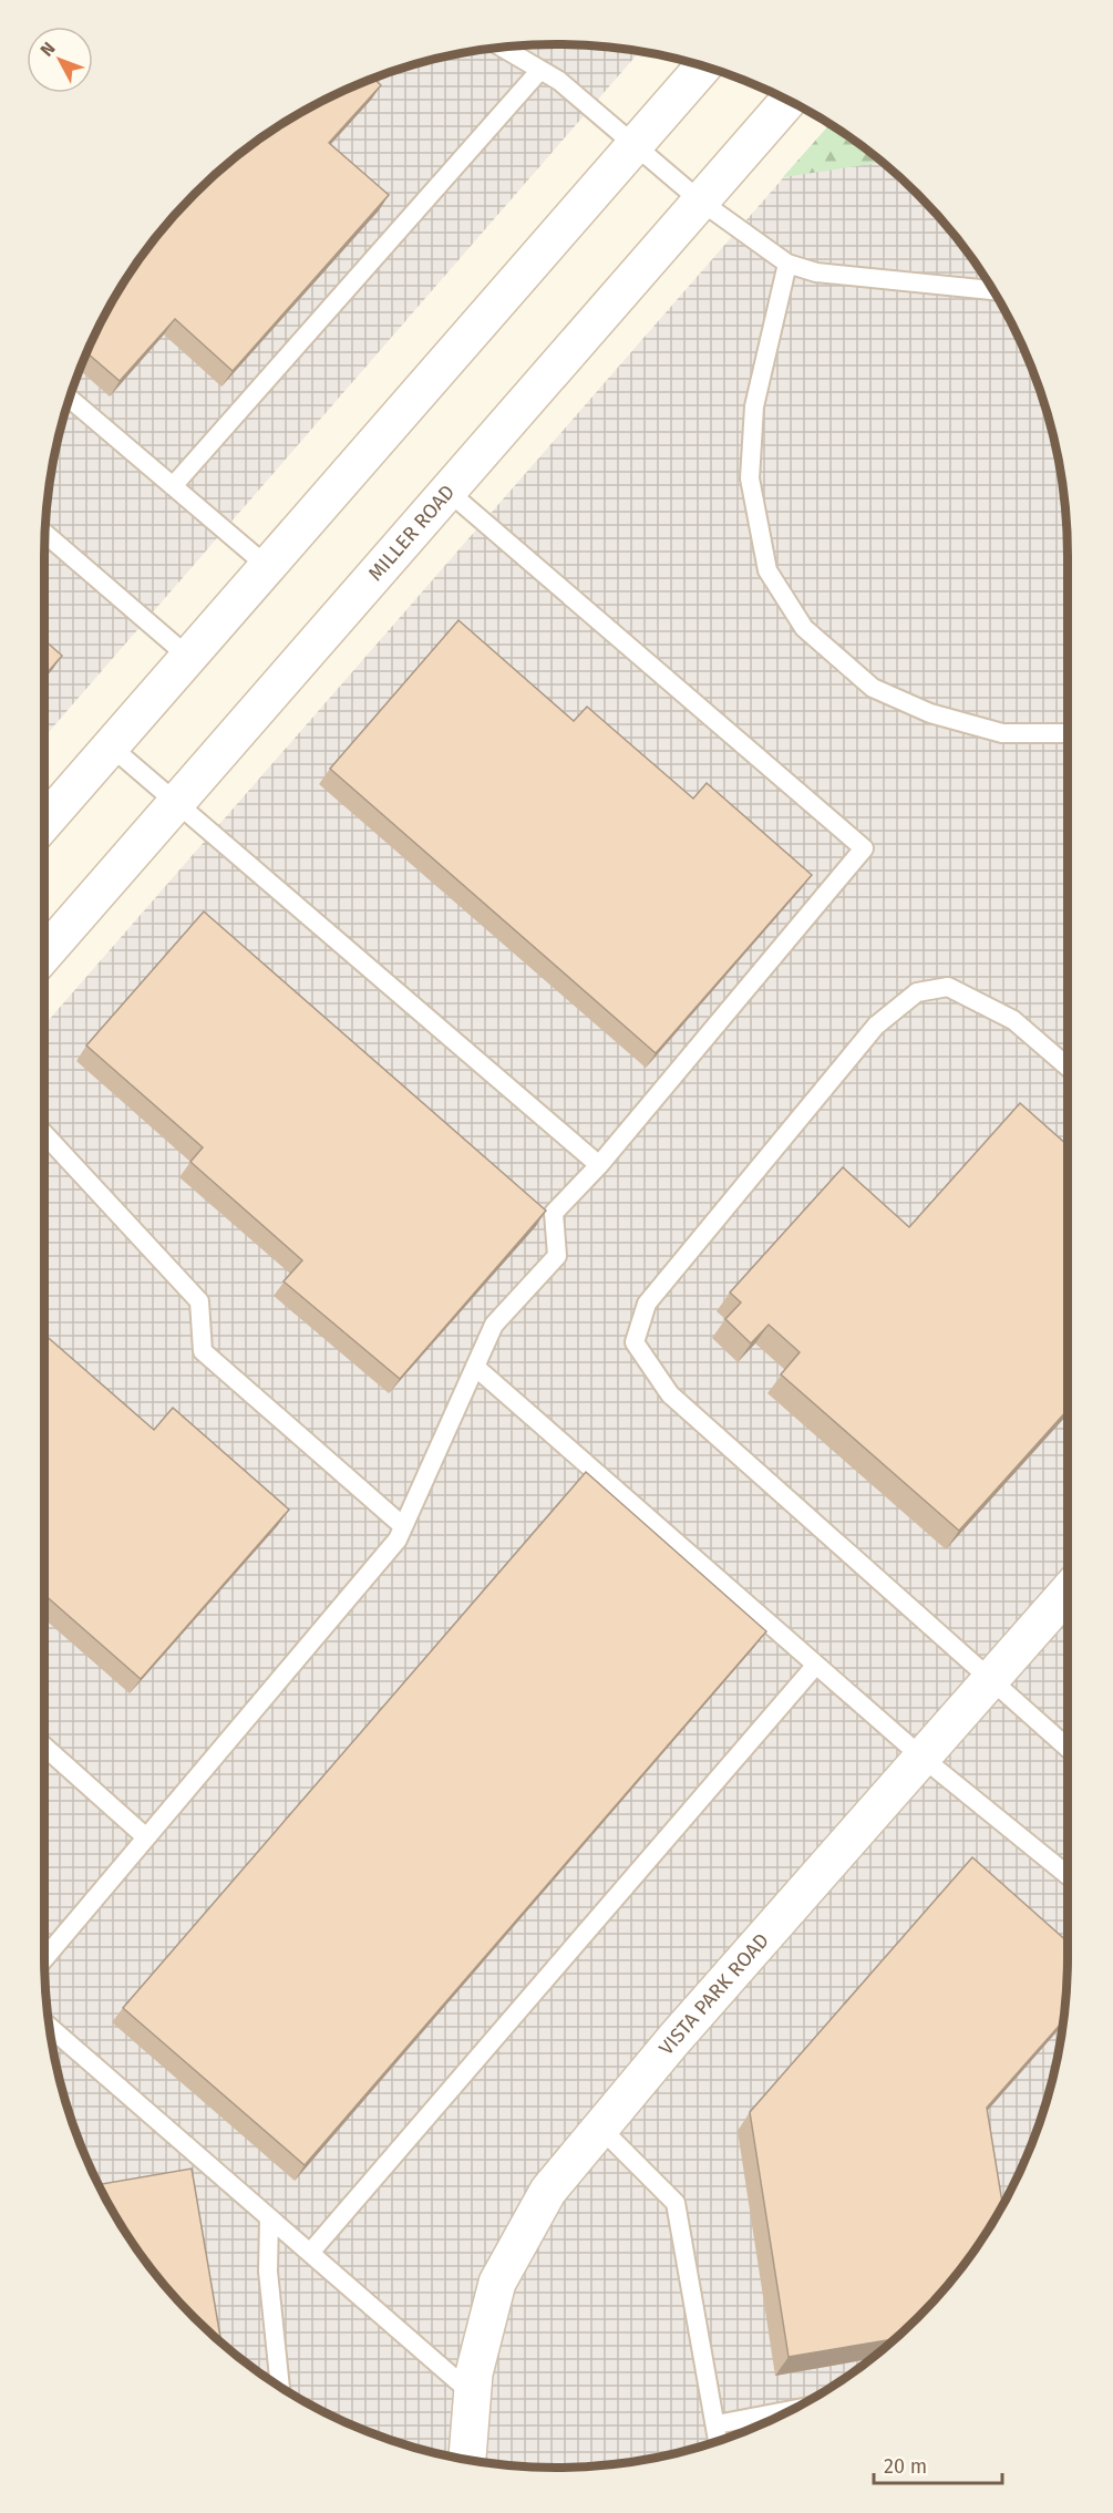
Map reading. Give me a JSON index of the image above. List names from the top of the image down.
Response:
{
  "streets": {
    "main road": ["MILLER ROAD", "VISTA PARK ROAD"]
  },
  "scale_bar": "20 m",
  "north": "top left"
}
